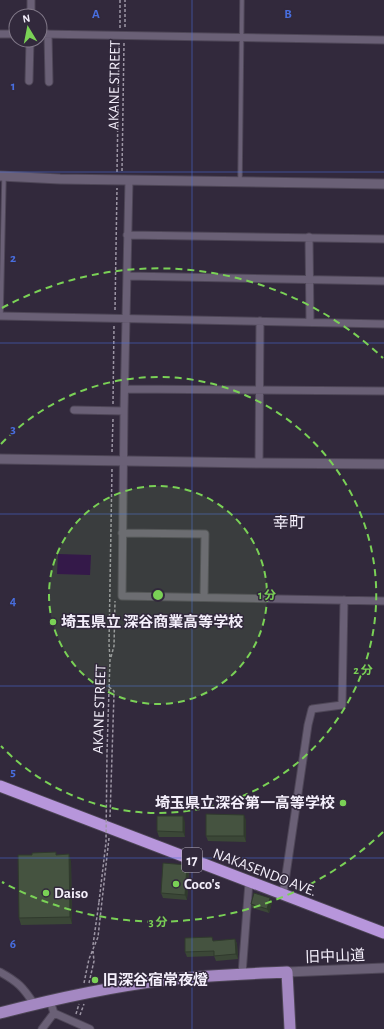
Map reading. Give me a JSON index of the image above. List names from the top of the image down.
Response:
{
  "streets": {
    "highway": ["17", "NAKASENDO AVE."],
    "street": ["旧中山道"],
    "path": ["AKANE STREET"]
  },
  "districts": ["幸町"],
  "places": [
    "埼玉県立 深谷商業高等学校",
    "埼玉県立深谷第一高等学校",
    "Coco's",
    "Daiso",
    "旧深谷宿常夜燈"
  ],
  "north": "top",
  "grid": {
    "columns": ["A", "B"],
    "rows": [
      "1",
      "2",
      "3",
      "4",
      "5",
      "6"
    ]
  },
  "rings": ["1 分", "2 分", "3 分"]
}
